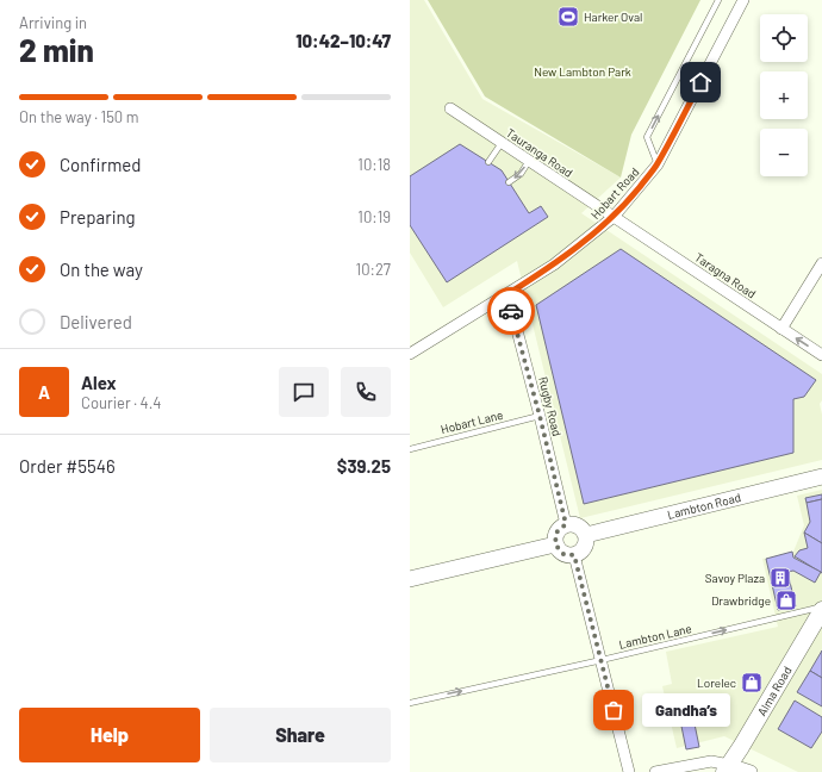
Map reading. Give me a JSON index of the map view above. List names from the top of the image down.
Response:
{
  "streets": {
    "main road": ["Lambton Road", "Alma Road"],
    "street": [
      "Tauranga Road",
      "Hobart Road",
      "Taragna Road",
      "Rugby Road"
    ],
    "lane": ["Hobart Lane", "Lambton Lane"]
  },
  "crossings": [
    ["Tauranga Road", "Hobart Road"],
    ["Tauranga Road", "Taragna Road"],
    ["Hobart Road", "Taragna Road"],
    ["Hobart Road", "Rugby Road"],
    ["Rugby Road", "Hobart Lane"],
    ["Rugby Road", "Lambton Road"],
    ["Lambton Lane", "Alma Road"]
  ],
  "one_way": ["Lambton Lane"],
  "parks": ["New Lambton Park"],
  "places": {
    "sports": ["Harker Oval"],
    "building": ["Savoy Plaza"],
    "shop": ["Drawbridge", "Lorelec"],
    "other": ["Gandha’s"]
  },
  "page": {
    "heading": ["2 min", "Arriving in", "10:42–10:47"],
    "panel": [
      "Alex",
      "Courier · 4.4",
      "Order #5546",
      "$39.25"
    ],
    "map_buttons": ["+", "−"],
    "bar": "On the way · 150 m",
    "list": [
      ["Confirmed", "10:18"],
      ["Preparing", "10:19"],
      ["On the way", "10:27"],
      "Delivered"
    ],
    "round": "A",
    "bubble": "Gandha’s",
    "buttons": ["Help", "Share"]
  }
}
